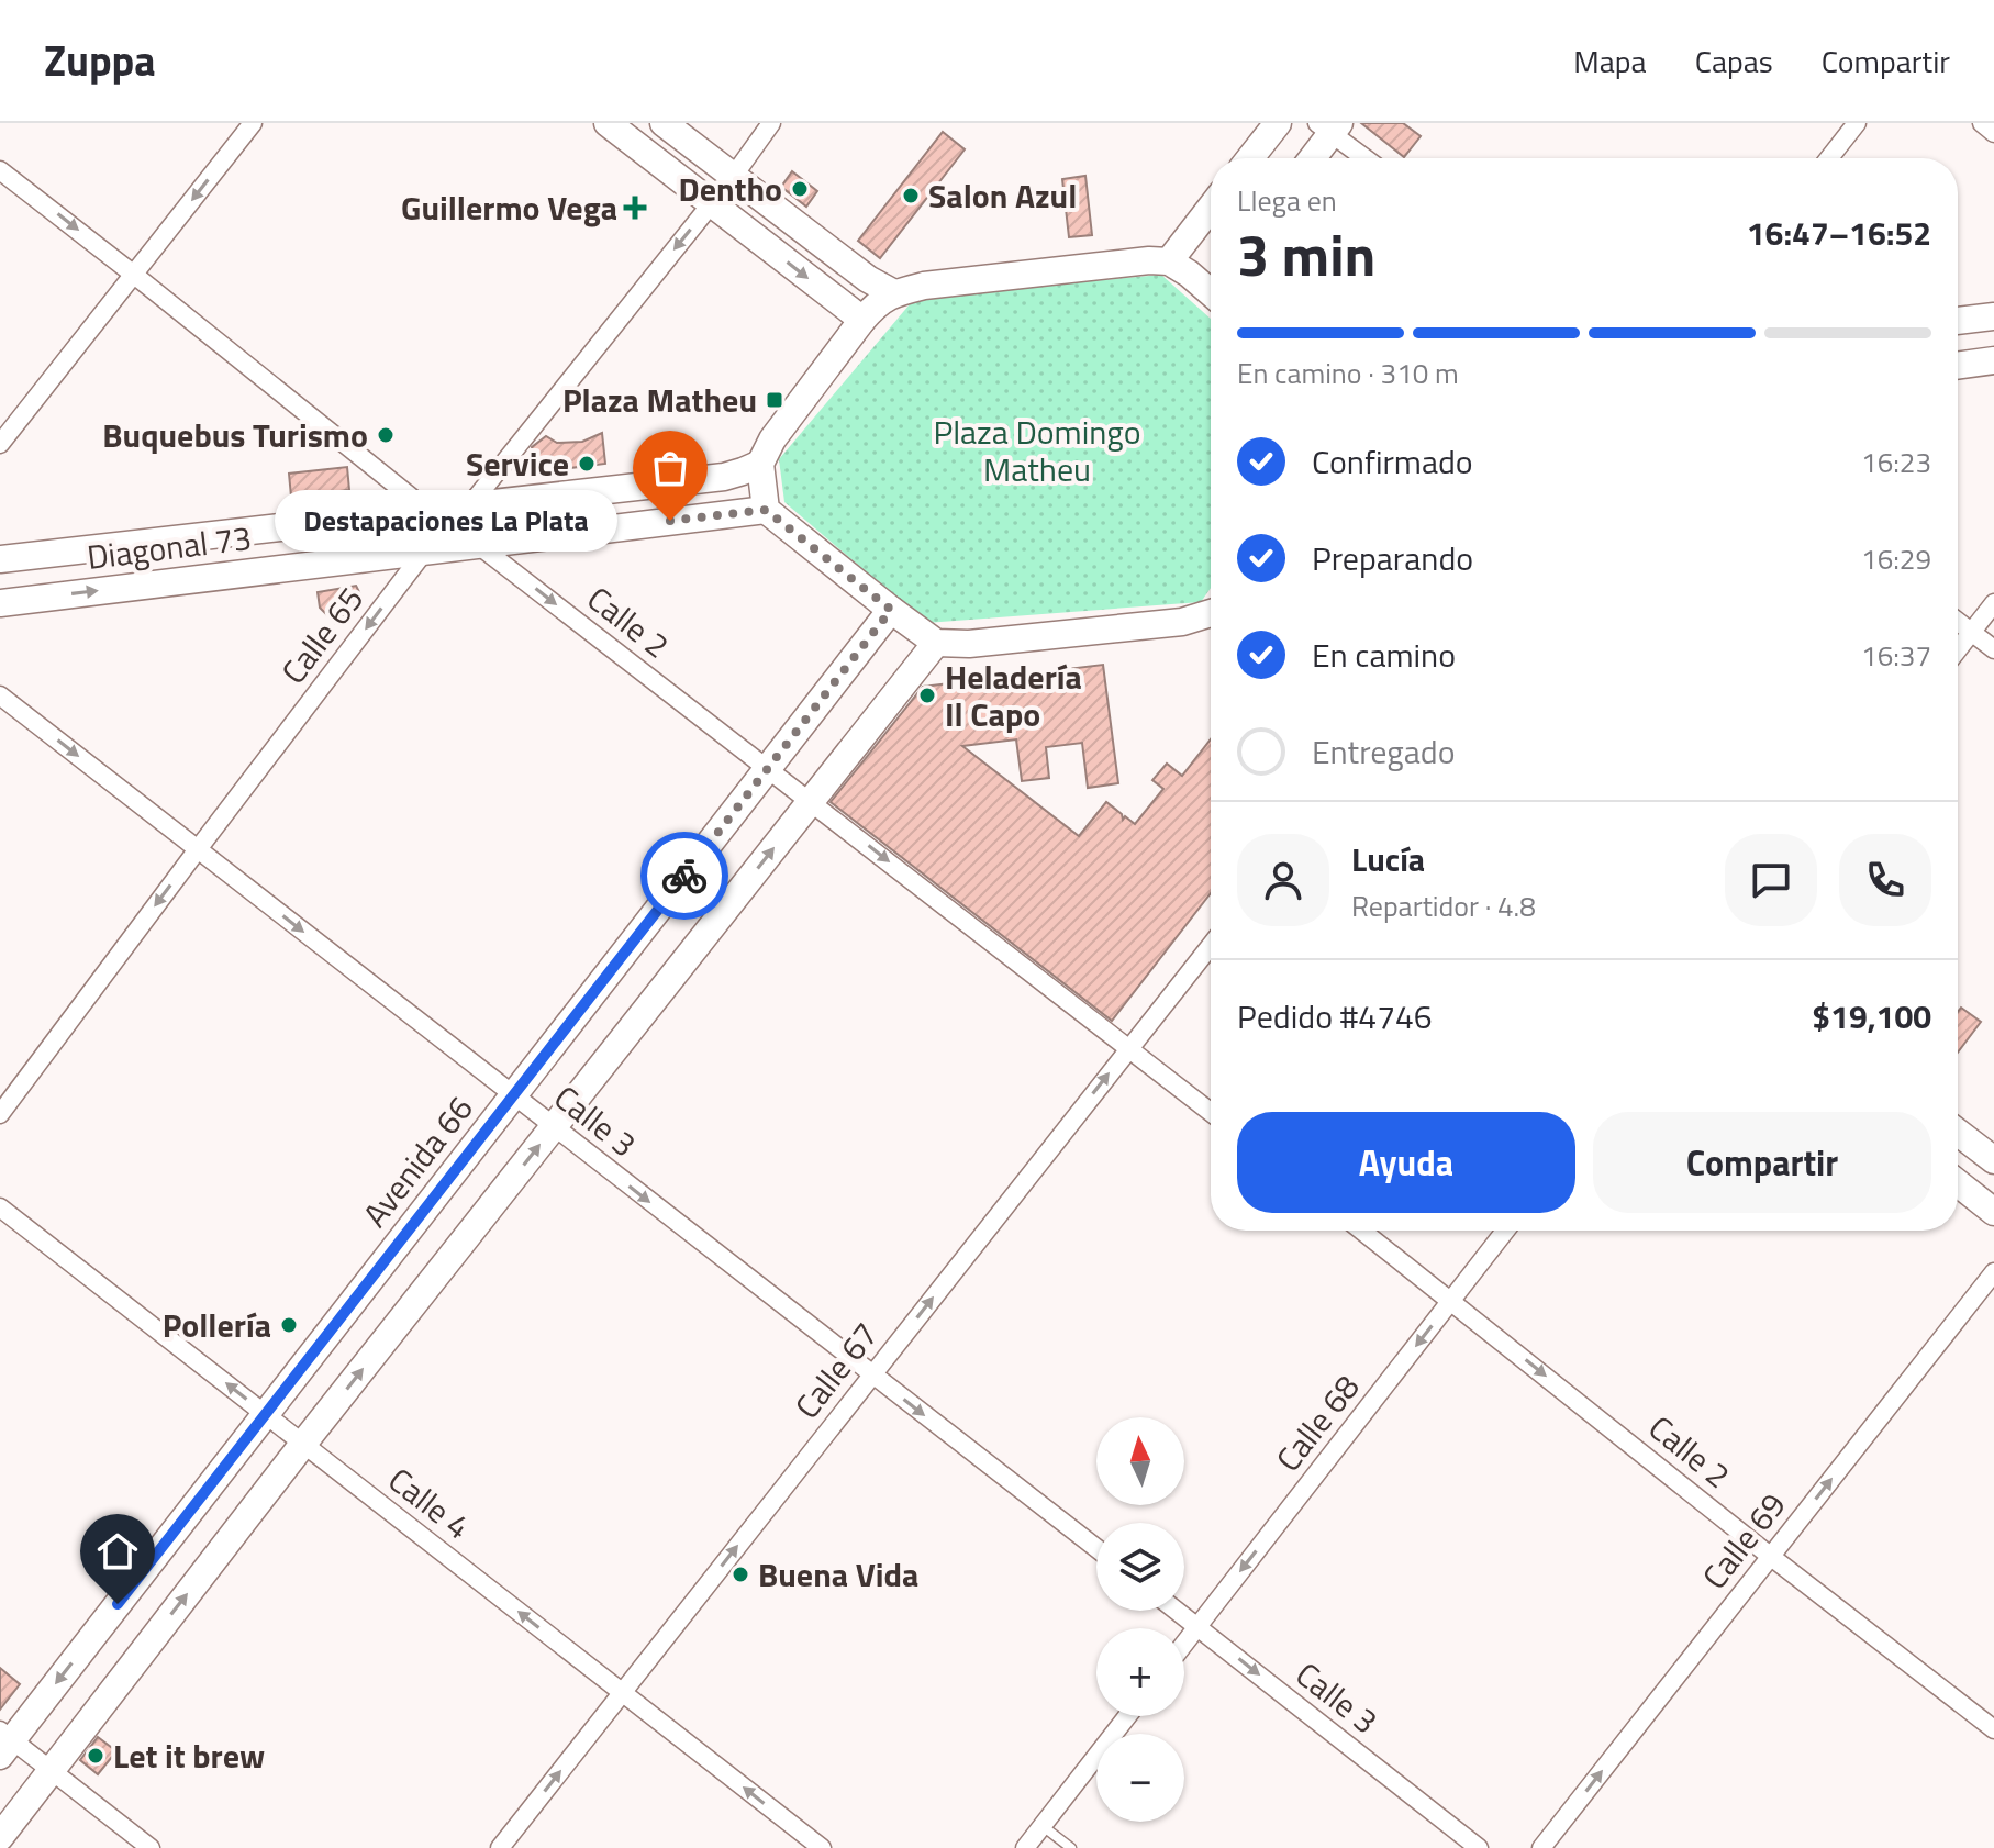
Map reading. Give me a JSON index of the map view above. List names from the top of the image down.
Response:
{
  "streets": {
    "main road": ["Diagonal 73", "Avenida 66"],
    "street": [
      "Calle 2",
      "Calle 65",
      "Calle 3",
      "Calle 67",
      "Calle 68",
      "Calle 4",
      "Calle 69"
    ]
  },
  "crossings": [
    ["Diagonal 73", "Calle 2"],
    ["Diagonal 73", "Calle 65"],
    ["Calle 2", "Calle 65"],
    ["Calle 2", "Avenida 66"],
    ["Calle 2", "Calle 67"],
    ["Calle 2", "Calle 68"],
    ["Calle 2", "Calle 69"],
    ["Calle 65", "Calle 3"],
    ["Calle 3", "Avenida 66"],
    ["Calle 3", "Calle 67"],
    ["Calle 3", "Calle 68"],
    ["Avenida 66", "Calle 4"],
    ["Calle 67", "Calle 4"]
  ],
  "one_way": [
    "Calle 2",
    "Calle 65",
    "Calle 3",
    "Calle 67",
    "Calle 68",
    "Calle 4",
    "Calle 69"
  ],
  "parks": ["Plaza Domingo Matheu"],
  "places": {
    "other": [
      "Dentho",
      "Salon Azul",
      "Buquebus Turismo",
      "Service",
      "Destapaciones La Plata",
      "Heladería Il Capo",
      "Pollería",
      "Buena Vida",
      "Let it brew"
    ],
    "health": ["Guillermo Vega"],
    "transit": ["Plaza Matheu"]
  },
  "north": "top",
  "page": {
    "header": "Zuppa",
    "nav": ["Mapa", "Capas", "Compartir"],
    "heading": ["3 min", "Llega en", "16:47–16:52"],
    "panel": [
      "Lucía",
      "Repartidor · 4.8",
      "Pedido #4746",
      "$19,100"
    ],
    "bar": "En camino · 310 m",
    "list": [
      ["Confirmado", "16:23"],
      ["Preparando", "16:29"],
      ["En camino", "16:37"],
      "Entregado"
    ],
    "bubble": "Destapaciones La Plata",
    "buttons": ["Ayuda", "Compartir"],
    "map_buttons": ["+", "−"]
  }
}
